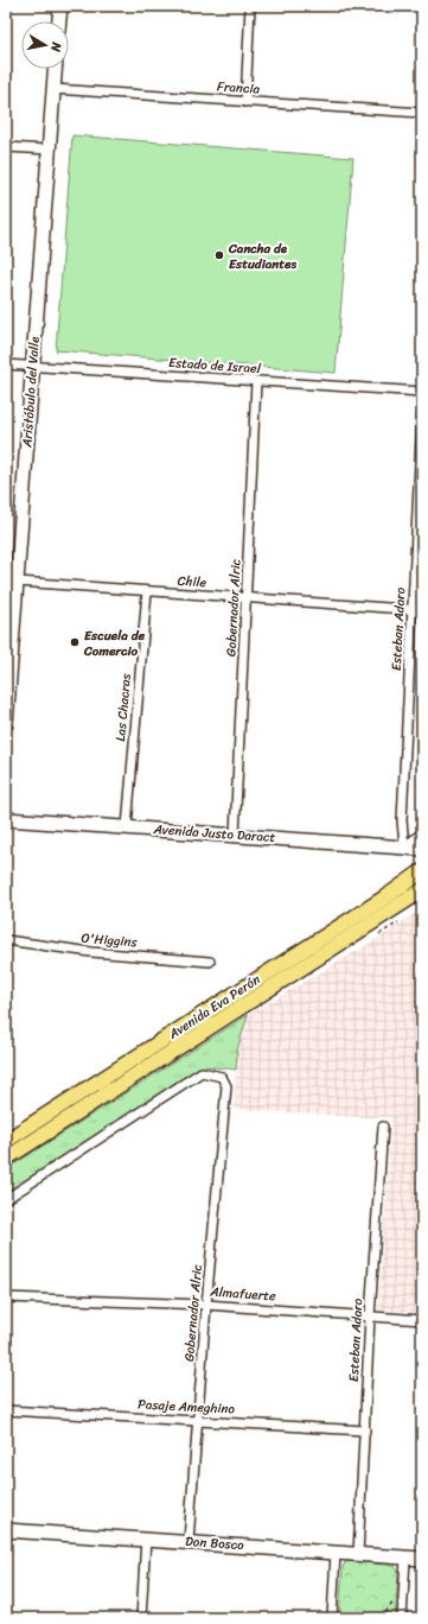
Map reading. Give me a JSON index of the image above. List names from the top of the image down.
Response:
{
  "streets": {
    "main road": [
      "Aristóbulo del Valle",
      "Avenida Justo Daract",
      "Avenida Eva Perón",
      "Don Bosco"
    ],
    "street": [
      "Francia",
      "Estado de Israel",
      "Chile",
      "Gobernador Alric",
      "Esteban Adaro",
      "Las Chacras",
      "O'Higgins",
      "Almafuerte",
      "Pasaje Ameghino"
    ]
  },
  "crossings": [
    ["Francia", "Aristóbulo del Valle"],
    ["Estado de Israel", "Aristóbulo del Valle"],
    ["Estado de Israel", "Gobernador Alric"],
    ["Aristóbulo del Valle", "Chile"],
    ["Chile", "Gobernador Alric"],
    ["Chile", "Esteban Adaro"],
    ["Chile", "Las Chacras"],
    ["Gobernador Alric", "Avenida Justo Daract"],
    ["Gobernador Alric", "Almafuerte"],
    ["Gobernador Alric", "Pasaje Ameghino"],
    ["Gobernador Alric", "Don Bosco"],
    ["Esteban Adaro", "Avenida Justo Daract"],
    ["Esteban Adaro", "Almafuerte"],
    ["Esteban Adaro", "Pasaje Ameghino"],
    ["Esteban Adaro", "Don Bosco"],
    ["Las Chacras", "Avenida Justo Daract"]
  ],
  "places": ["Cancha de Estudiantes", "Escuela de Comercio"],
  "north": "right"
}
